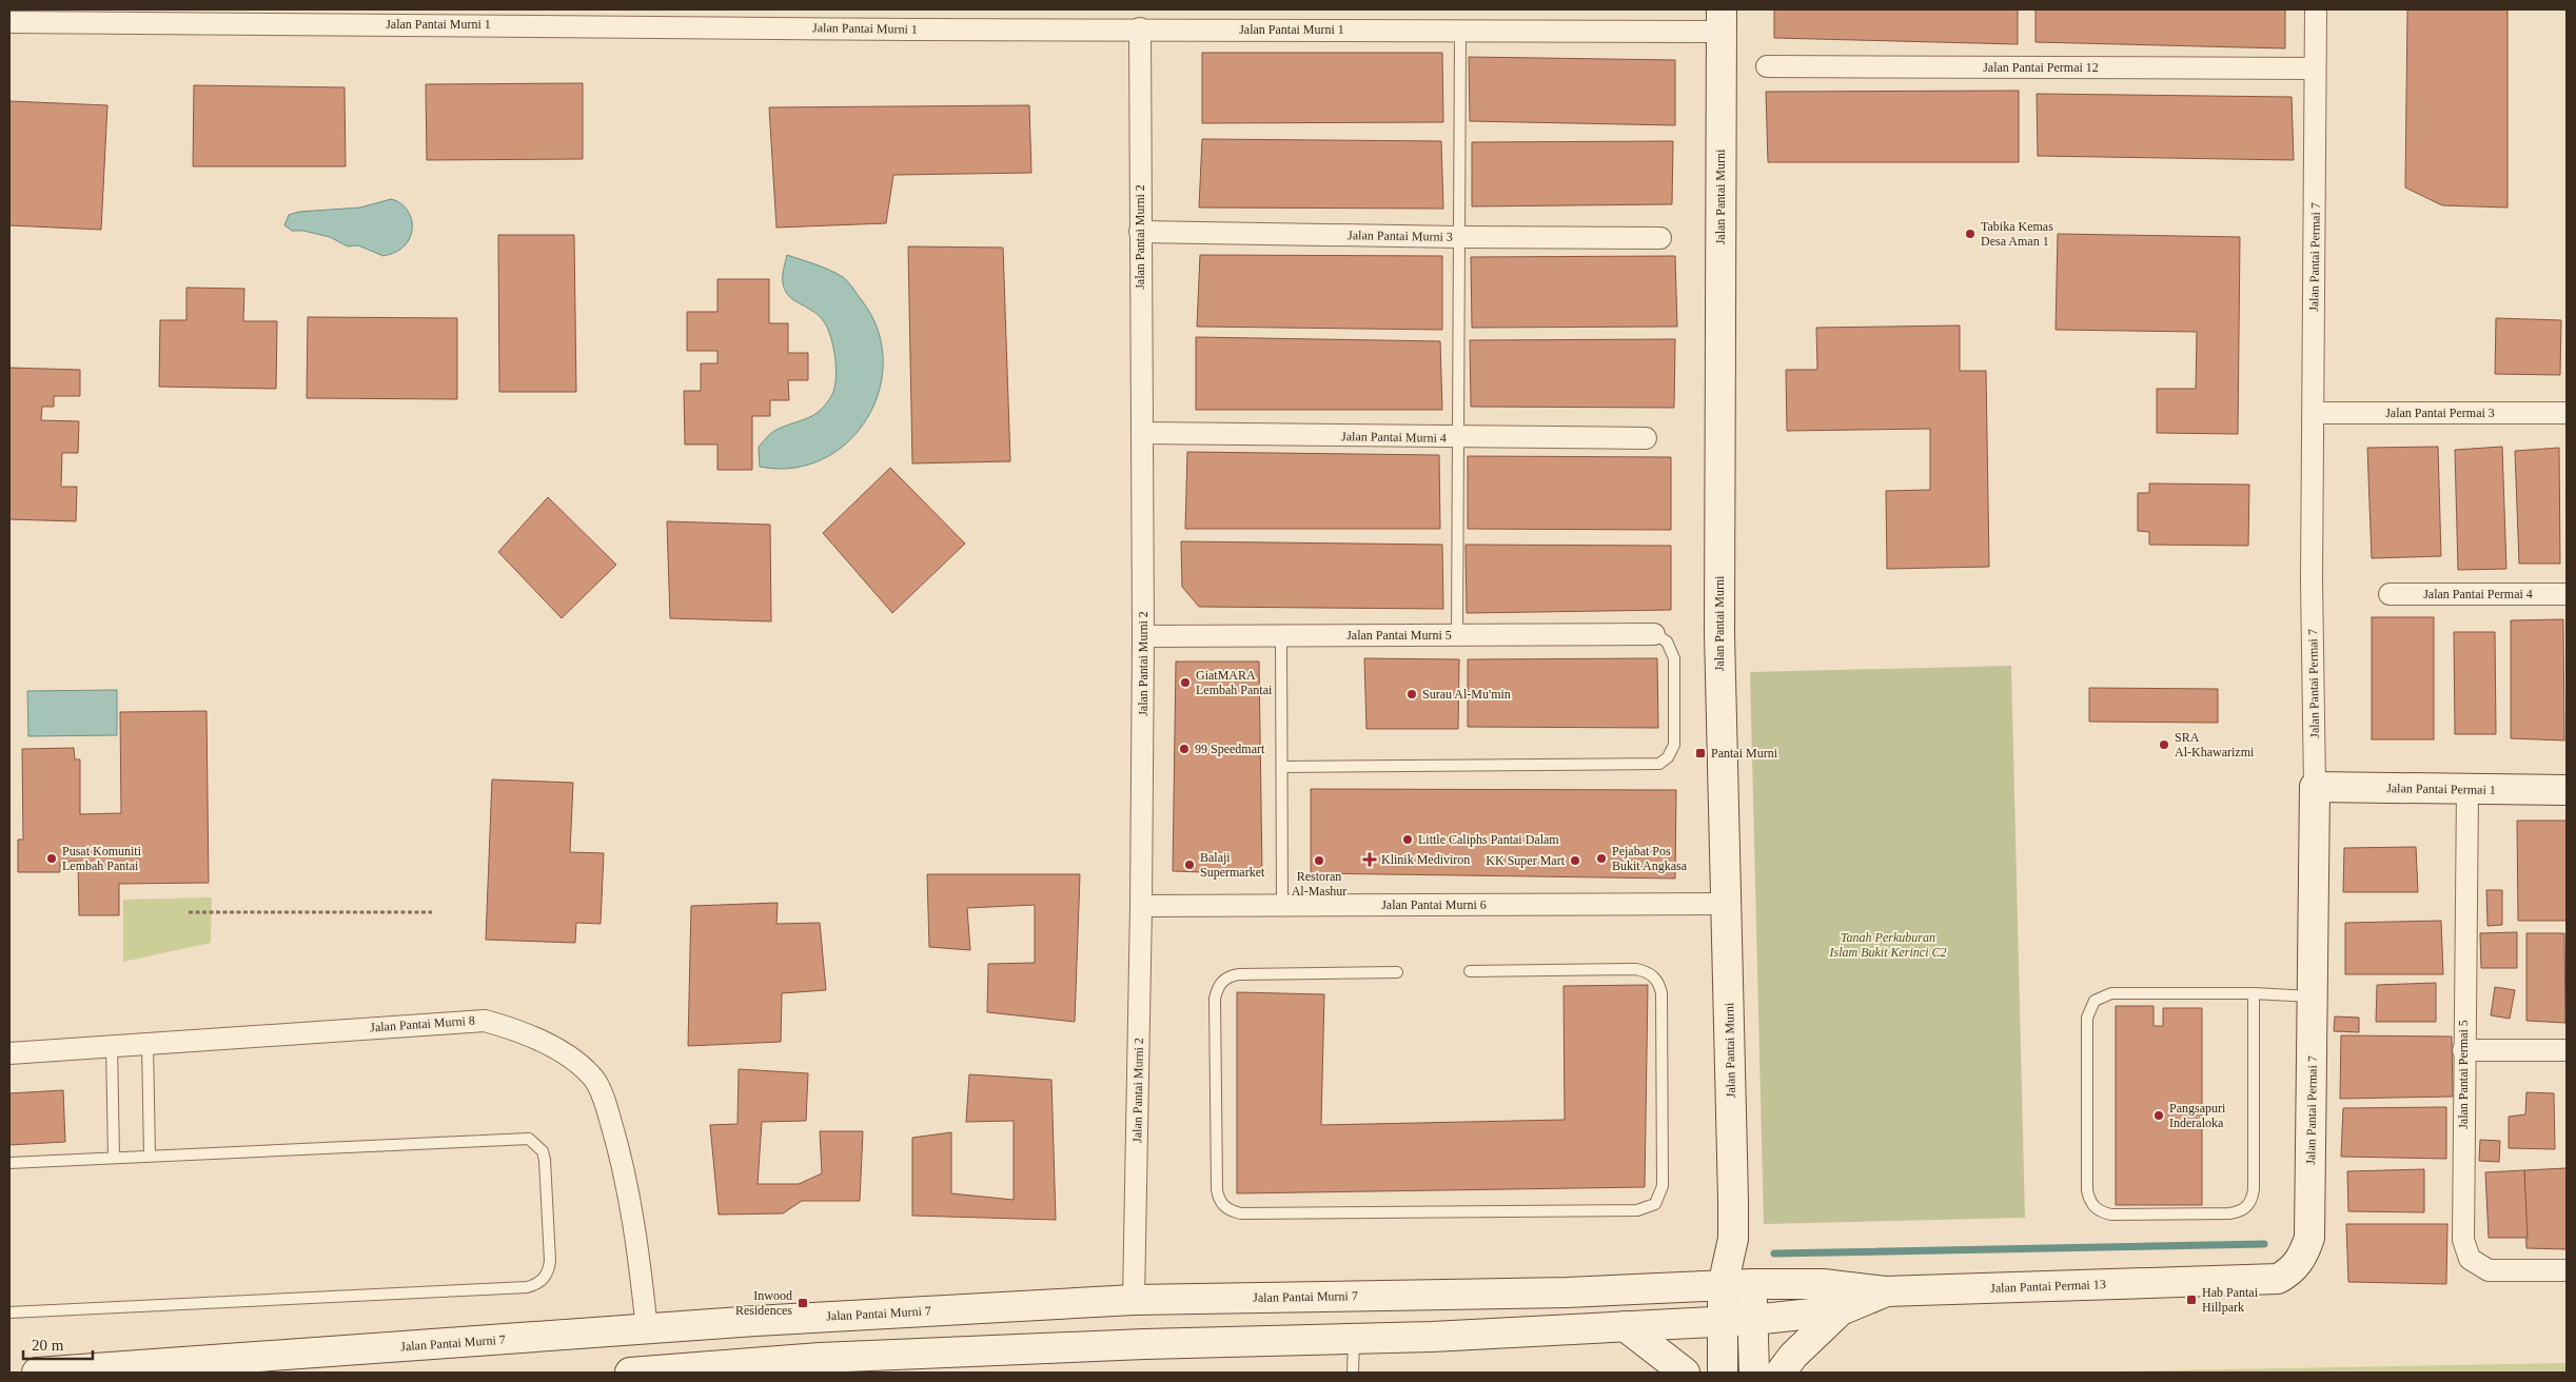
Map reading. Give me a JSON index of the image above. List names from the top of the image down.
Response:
{
  "streets": {
    "main road": [
      "Jalan Pantai Murni",
      "Jalan Pantai Permai 7",
      "Jalan Pantai Permai 1",
      "Jalan Pantai Permai 13",
      "Jalan Pantai Murni 7"
    ],
    "street": [
      "Jalan Pantai Murni 1",
      "Jalan Pantai Permai 12",
      "Jalan Pantai Murni 3",
      "Jalan Pantai Murni 2",
      "Jalan Pantai Permai 3",
      "Jalan Pantai Murni 4",
      "Jalan Pantai Permai 4",
      "Jalan Pantai Murni 5",
      "Jalan Pantai Murni 6",
      "Jalan Pantai Murni 8",
      "Jalan Pantai Permai 5"
    ]
  },
  "crossings": [
    ["Jalan Pantai Murni 1", "Jalan Pantai Murni"],
    ["Jalan Pantai Murni 1", "Jalan Pantai Murni 2"],
    ["Jalan Pantai Permai 12", "Jalan Pantai Permai 7"],
    ["Jalan Pantai Murni", "Jalan Pantai Murni 6"],
    ["Jalan Pantai Murni", "Jalan Pantai Permai 13"],
    ["Jalan Pantai Murni", "Jalan Pantai Murni 7"],
    ["Jalan Pantai Murni 3", "Jalan Pantai Murni 2"],
    ["Jalan Pantai Murni 2", "Jalan Pantai Murni 4"],
    ["Jalan Pantai Murni 2", "Jalan Pantai Murni 5"],
    ["Jalan Pantai Murni 2", "Jalan Pantai Murni 6"],
    ["Jalan Pantai Murni 2", "Jalan Pantai Murni 7"],
    ["Jalan Pantai Permai 7", "Jalan Pantai Permai 3"],
    ["Jalan Pantai Permai 7", "Jalan Pantai Permai 1"],
    ["Jalan Pantai Permai 7", "Jalan Pantai Permai 13"],
    ["Jalan Pantai Permai 1", "Jalan Pantai Permai 5"],
    ["Jalan Pantai Murni 8", "Jalan Pantai Murni 7"],
    ["Jalan Pantai Permai 13", "Jalan Pantai Murni 7"]
  ],
  "parks": ["Tanah Perkuburan Islam Bukit Kerinci C2"],
  "places": {
    "other": [
      "Tabika Kemas Desa Aman 1",
      "GiatMARA Lembah Pantai",
      "Surau Al-Mu'min",
      "SRA Al-Khawarizmi",
      "99 Speedmart",
      "Little Caliphs Pantai Dalam",
      "Pusat Komuniti Lembah Pantai",
      "Pejabat Pos Bukit Angkasa",
      "Restoran Al-Mashur",
      "KK Super Mart",
      "Balaji Supermarket",
      "Pangsapuri Inderaloka"
    ],
    "transit": ["Pantai Murni", "Hab Pantai Hillpark", "Inwood Residences"],
    "health": ["Klinik Mediviron"]
  },
  "scale_bar": "20 m"
}
